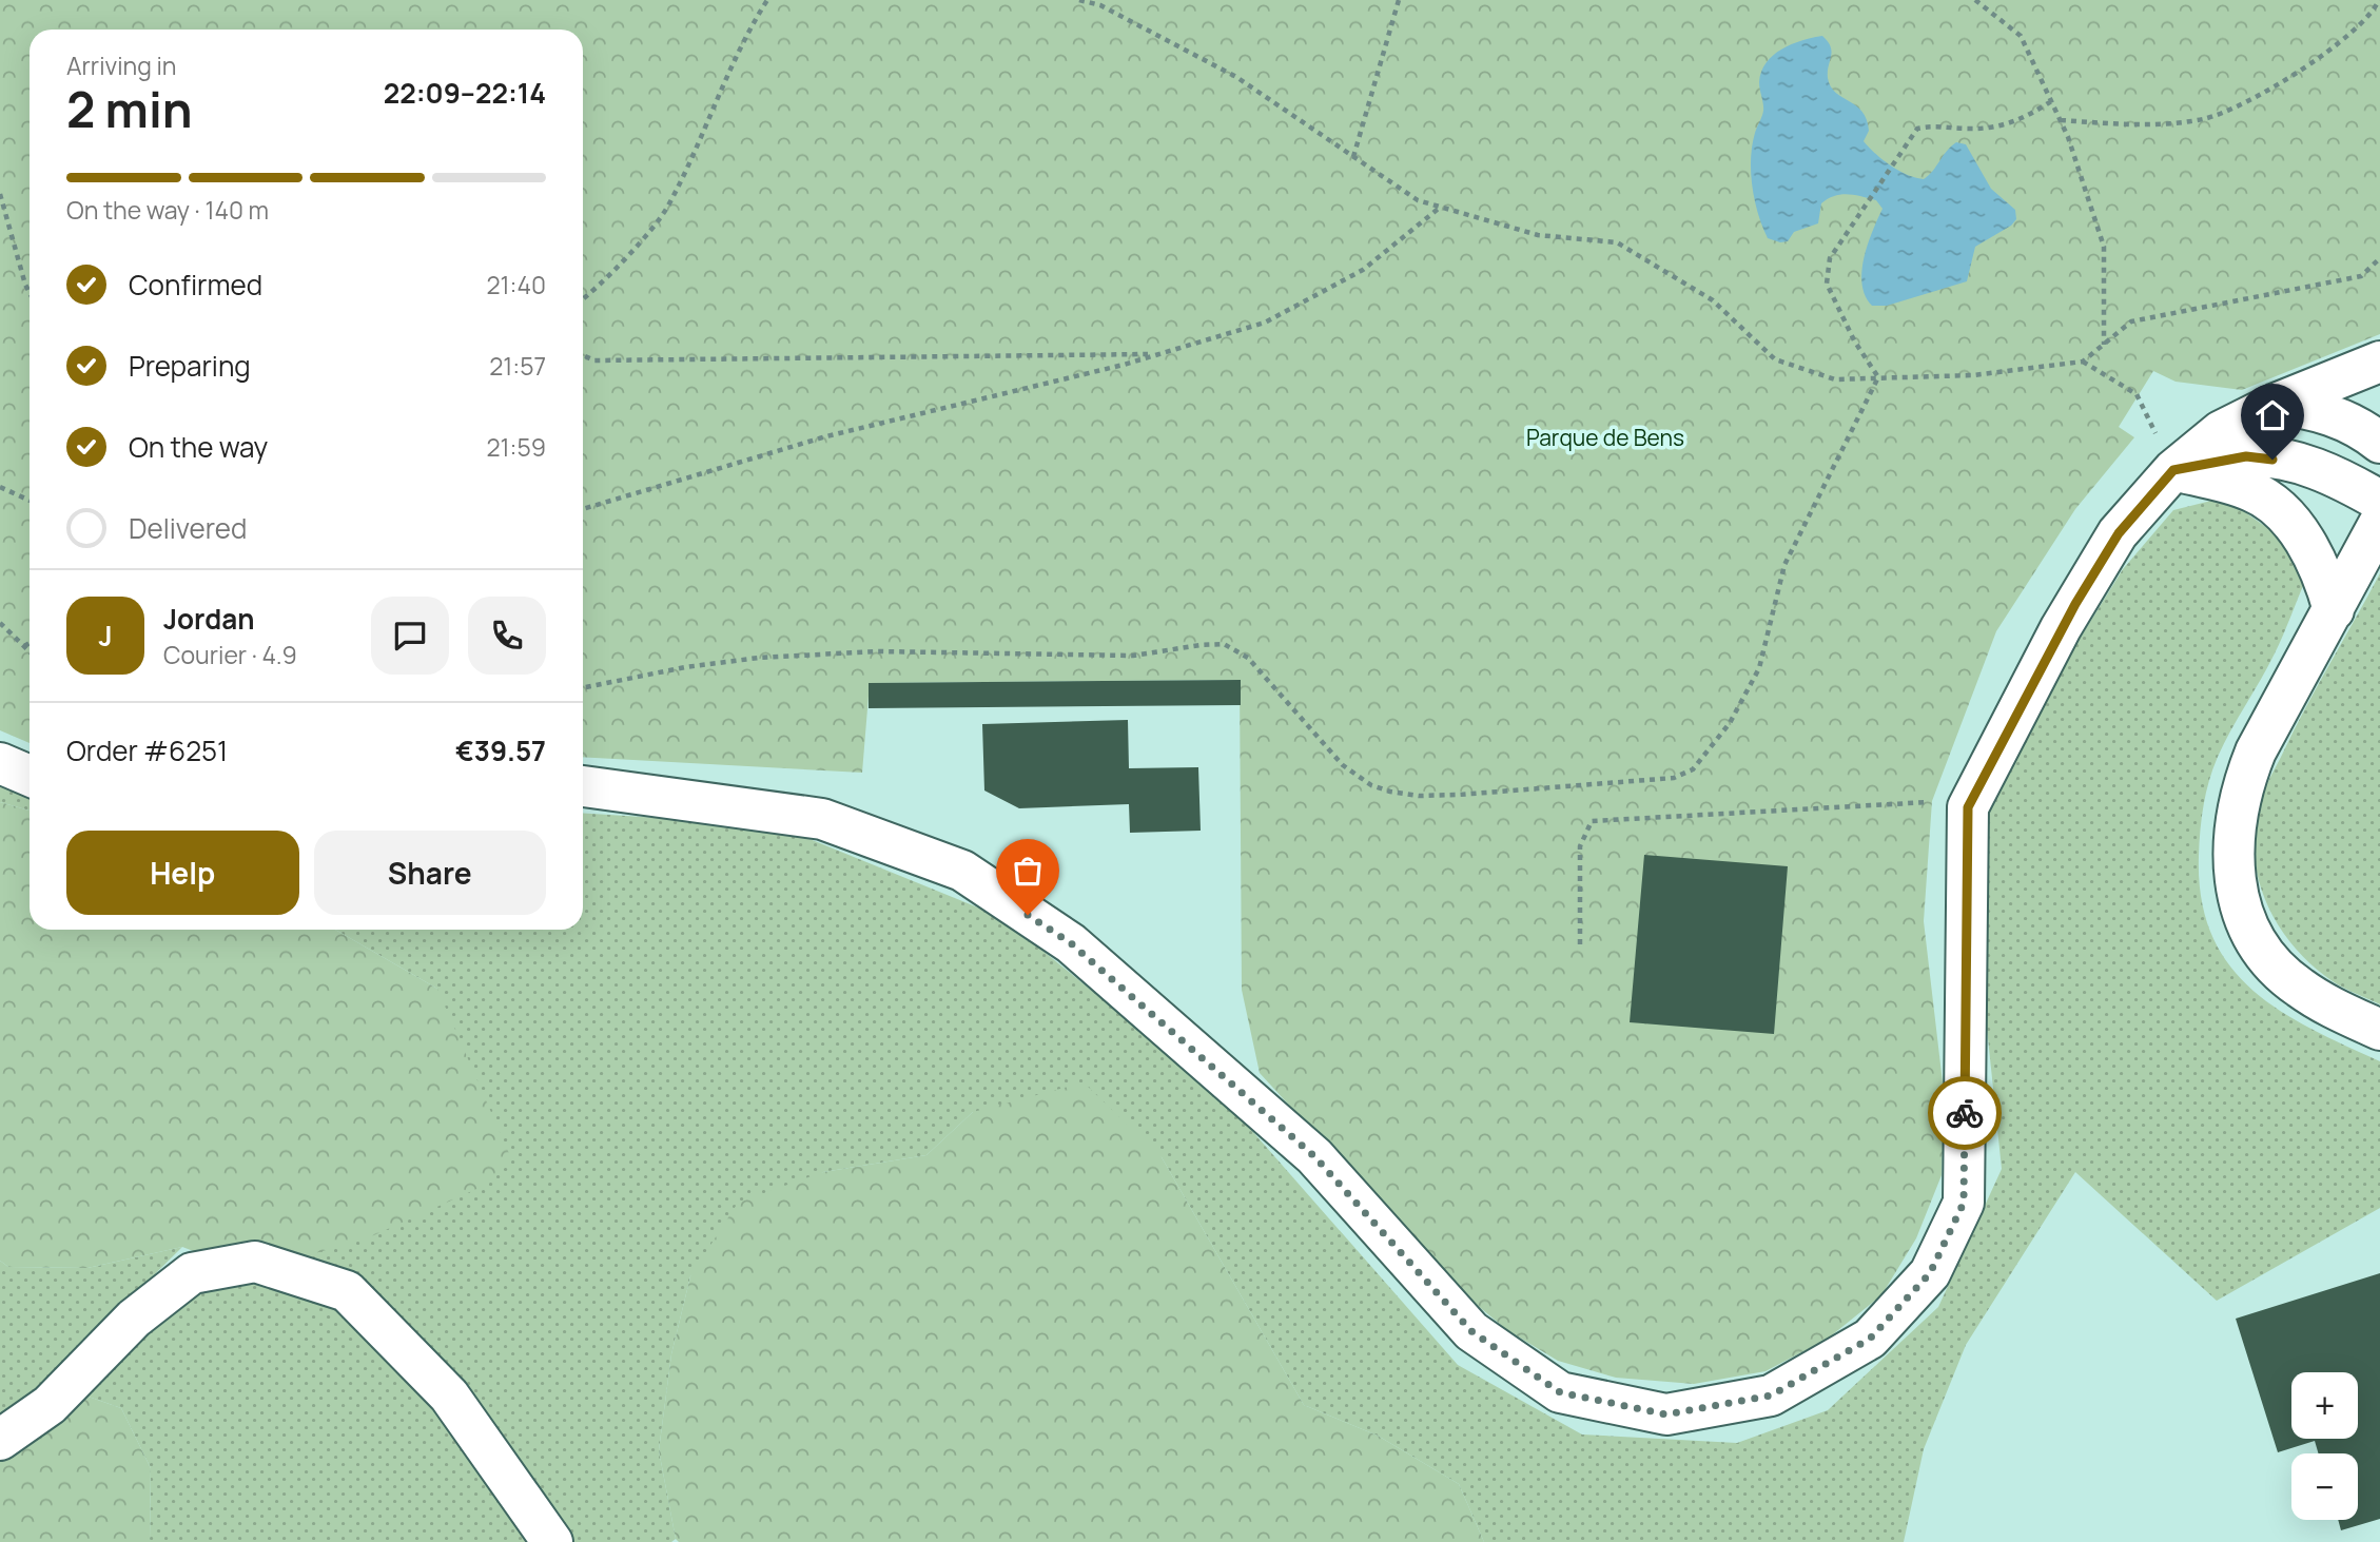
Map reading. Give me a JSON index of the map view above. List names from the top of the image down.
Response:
{
  "parks": ["Parque de Bens"],
  "page": {
    "heading": ["2 min", "Arriving in", "22:09–22:14"],
    "panel": [
      "Jordan",
      "Courier · 4.9",
      "Order #6251",
      "€39.57"
    ],
    "bar": "On the way · 140 m",
    "list": [
      ["Confirmed", "21:40"],
      ["Preparing", "21:57"],
      ["On the way", "21:59"],
      "Delivered"
    ],
    "round": "J",
    "buttons": ["Help", "Share"],
    "map_buttons": ["+", "−"]
  }
}
